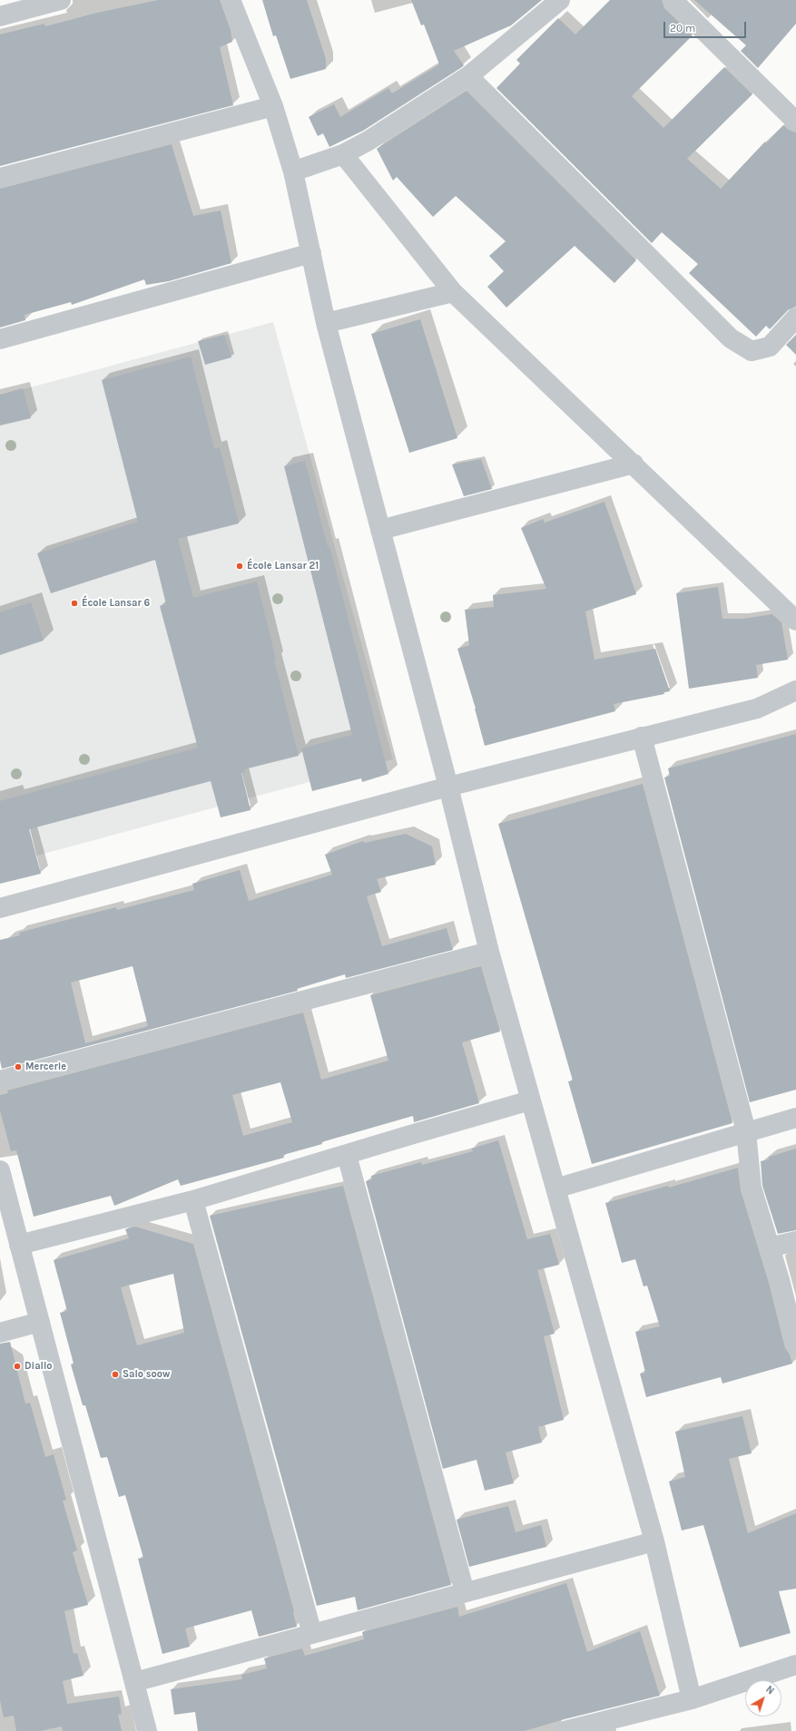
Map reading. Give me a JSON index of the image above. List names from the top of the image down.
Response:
{
  "places": [
    "École Lansar 21",
    "École Lansar 6",
    "Mercerie",
    "Diallo",
    "Salo soow"
  ],
  "scale_bar": "20 m",
  "north": "top right"
}
